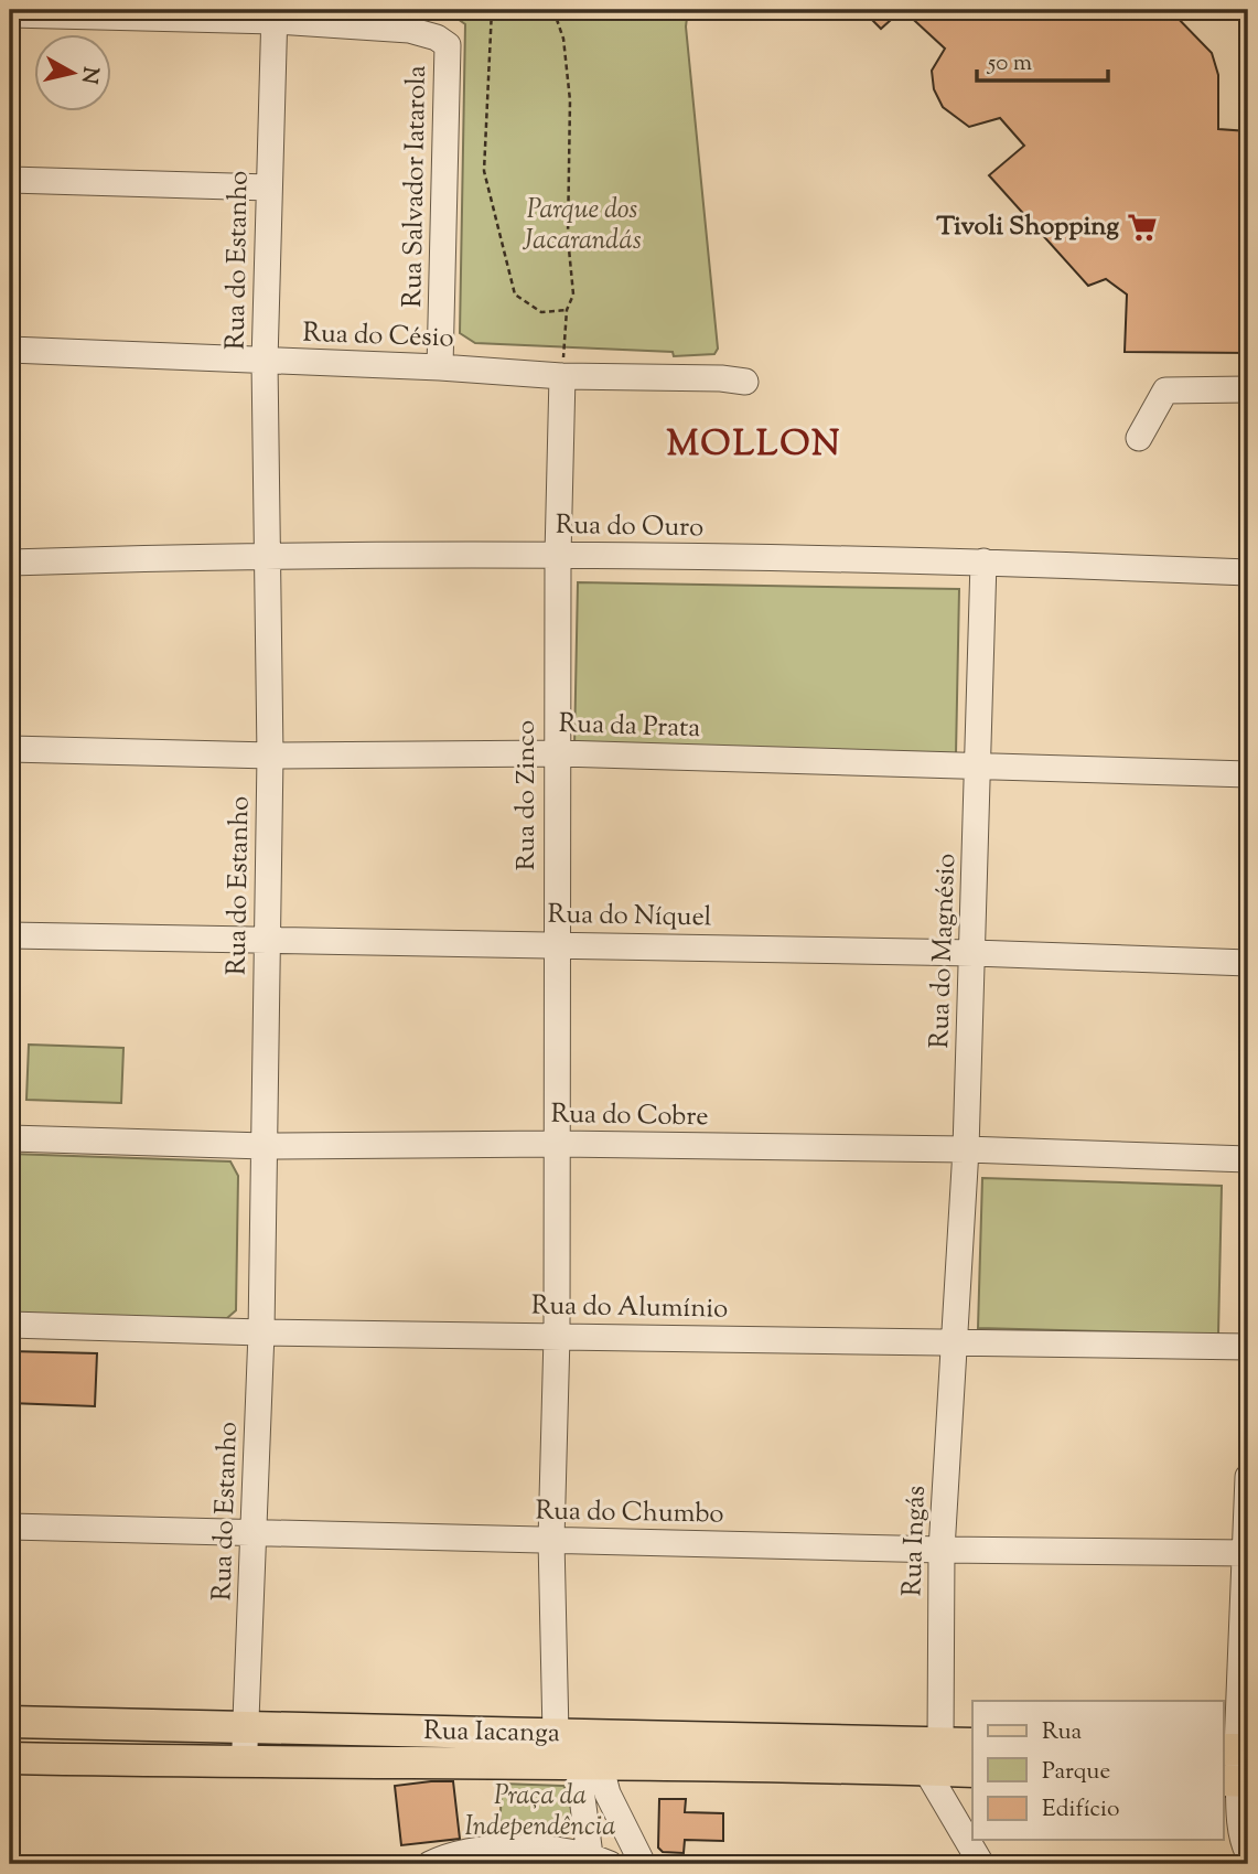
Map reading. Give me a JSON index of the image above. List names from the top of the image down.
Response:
{
  "streets": {
    "main road": ["Rua Iacanga"],
    "street": [
      "Rua Salvador Iatarola",
      "Rua do Estanho",
      "Rua do Césio",
      "Rua do Ouro",
      "Rua da Prata",
      "Rua do Zinco",
      "Rua do Níquel",
      "Rua do Magnésio",
      "Rua do Cobre",
      "Rua do Alumínio",
      "Rua do Chumbo",
      "Rua Ingás"
    ]
  },
  "crossings": [
    ["Rua Salvador Iatarola", "Rua do Estanho"],
    ["Rua Salvador Iatarola", "Rua do Césio"],
    ["Rua do Estanho", "Rua do Césio"],
    ["Rua do Estanho", "Rua do Ouro"],
    ["Rua do Estanho", "Rua da Prata"],
    ["Rua do Estanho", "Rua do Níquel"],
    ["Rua do Estanho", "Rua do Cobre"],
    ["Rua do Estanho", "Rua do Alumínio"],
    ["Rua do Estanho", "Rua do Chumbo"],
    ["Rua do Estanho", "Rua Iacanga"],
    ["Rua do Césio", "Rua do Zinco"],
    ["Rua do Ouro", "Rua do Zinco"],
    ["Rua do Ouro", "Rua do Magnésio"],
    ["Rua da Prata", "Rua do Zinco"],
    ["Rua da Prata", "Rua do Magnésio"],
    ["Rua do Zinco", "Rua do Níquel"],
    ["Rua do Zinco", "Rua do Cobre"],
    ["Rua do Zinco", "Rua do Alumínio"],
    ["Rua do Zinco", "Rua do Chumbo"],
    ["Rua do Zinco", "Rua Iacanga"],
    ["Rua do Níquel", "Rua do Magnésio"],
    ["Rua do Magnésio", "Rua do Cobre"],
    ["Rua do Magnésio", "Rua do Alumínio"],
    ["Rua do Magnésio", "Rua Ingás"],
    ["Rua do Alumínio", "Rua Ingás"],
    ["Rua do Chumbo", "Rua Ingás"],
    ["Rua Ingás", "Rua Iacanga"]
  ],
  "districts": ["MOLLON"],
  "parks": ["Parque dos Jacarandás", "Praça da Independência"],
  "places": {
    "supermarket": ["Tivoli Shopping"]
  },
  "legend": ["Rua", "Parque", "Edifício"],
  "scale_bar": "50 m",
  "north": "right"
}
